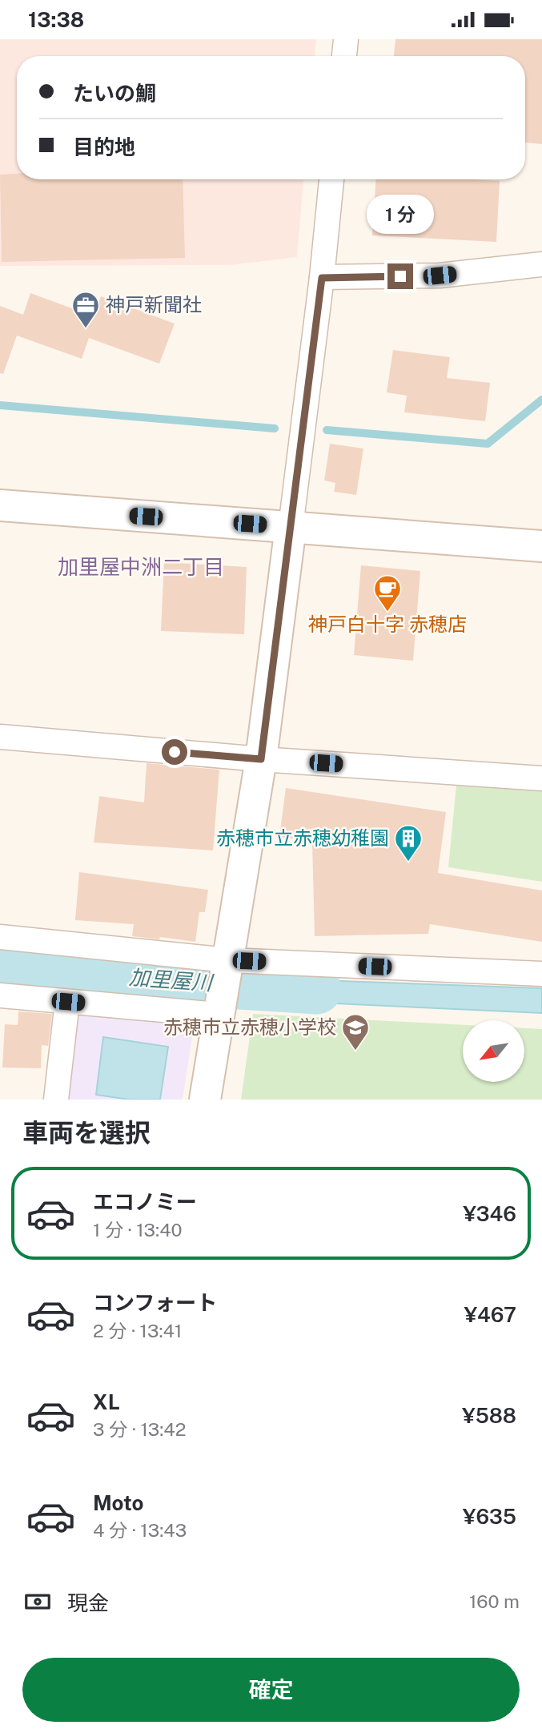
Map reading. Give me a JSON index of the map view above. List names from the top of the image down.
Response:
{
  "districts": ["加里屋中洲二丁目"],
  "water": ["加里屋川"],
  "places": {
    "office": ["神戸新聞社"],
    "cafe": ["神戸白十字 赤穂店"],
    "building": ["赤穂市立赤穂幼稚園"],
    "school or university": ["赤穂市立赤穂小学校"]
  },
  "north": "bottom left",
  "page": {
    "status": "13:38",
    "banner": ["たいの鯛", "目的地"],
    "bubble": "1 分",
    "heading": "車両を選択",
    "list": [
      {
        "name": "エコノミー",
        "note": "1 分 · 13:40",
        "value": "¥346"
      },
      {
        "name": "コンフォート",
        "note": "2 分 · 13:41",
        "value": "¥467"
      },
      {
        "name": "XL",
        "note": "3 分 · 13:42",
        "value": "¥588"
      },
      {
        "name": "Moto",
        "note": "4 分 · 13:43",
        "value": "¥635"
      }
    ],
    "pay": ["現金", "160 m"],
    "buttons": "確定"
  }
}
